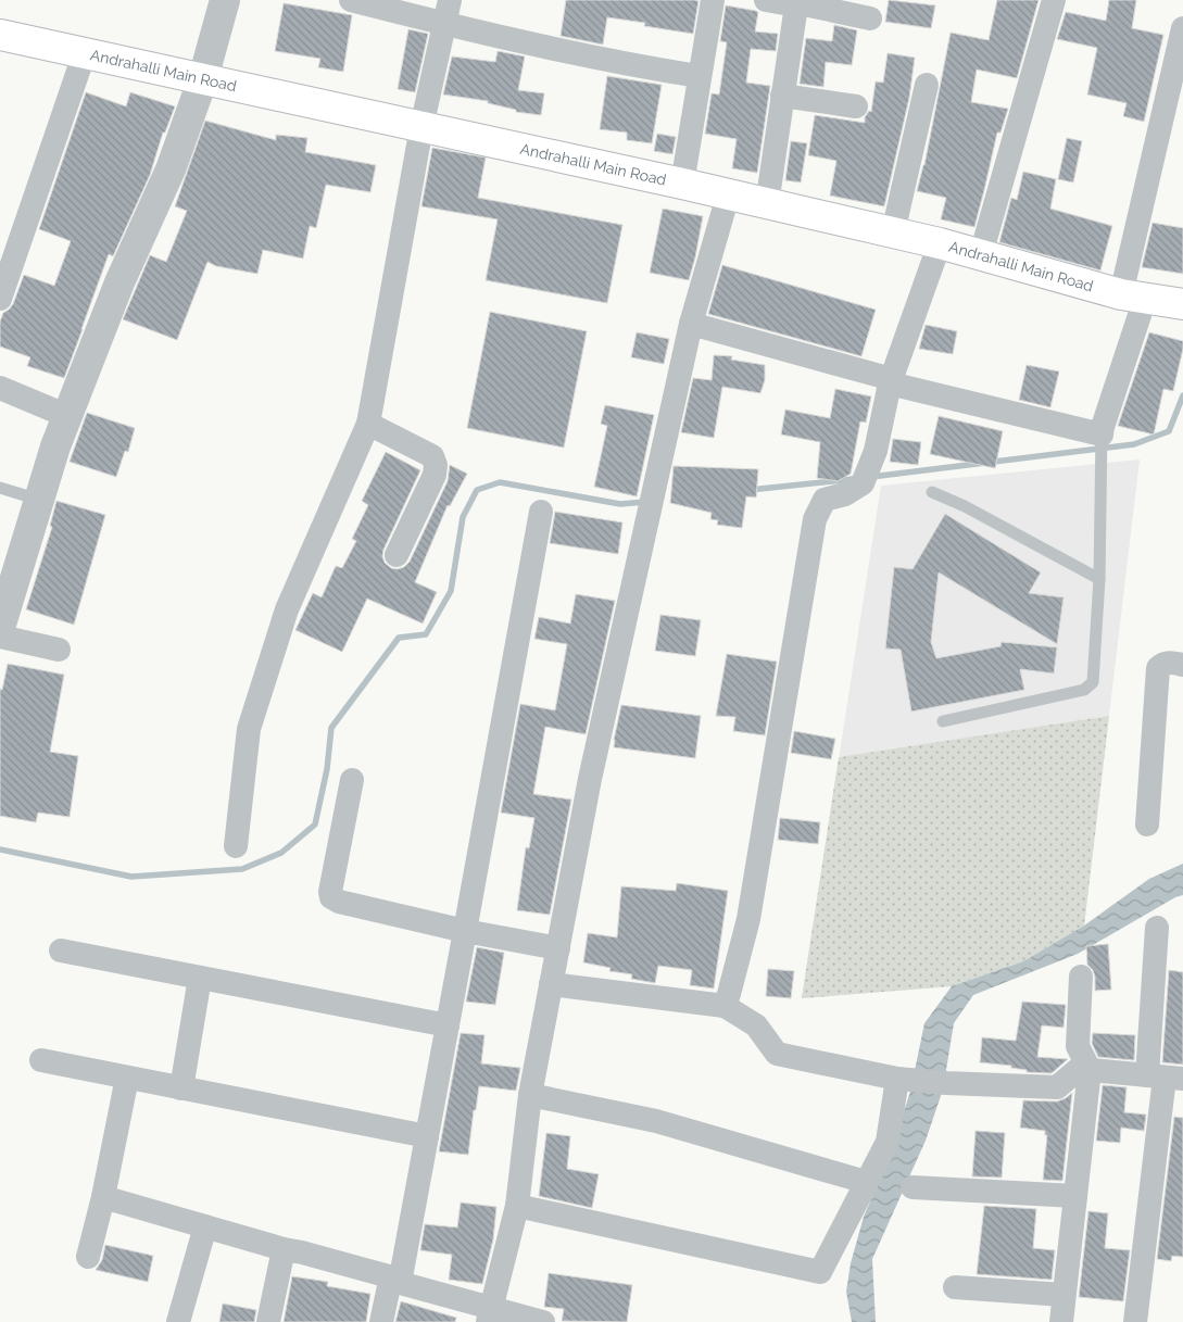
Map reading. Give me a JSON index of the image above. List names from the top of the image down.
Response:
{
  "streets": {
    "main road": ["Andrahalli Main Road"]
  }
}
